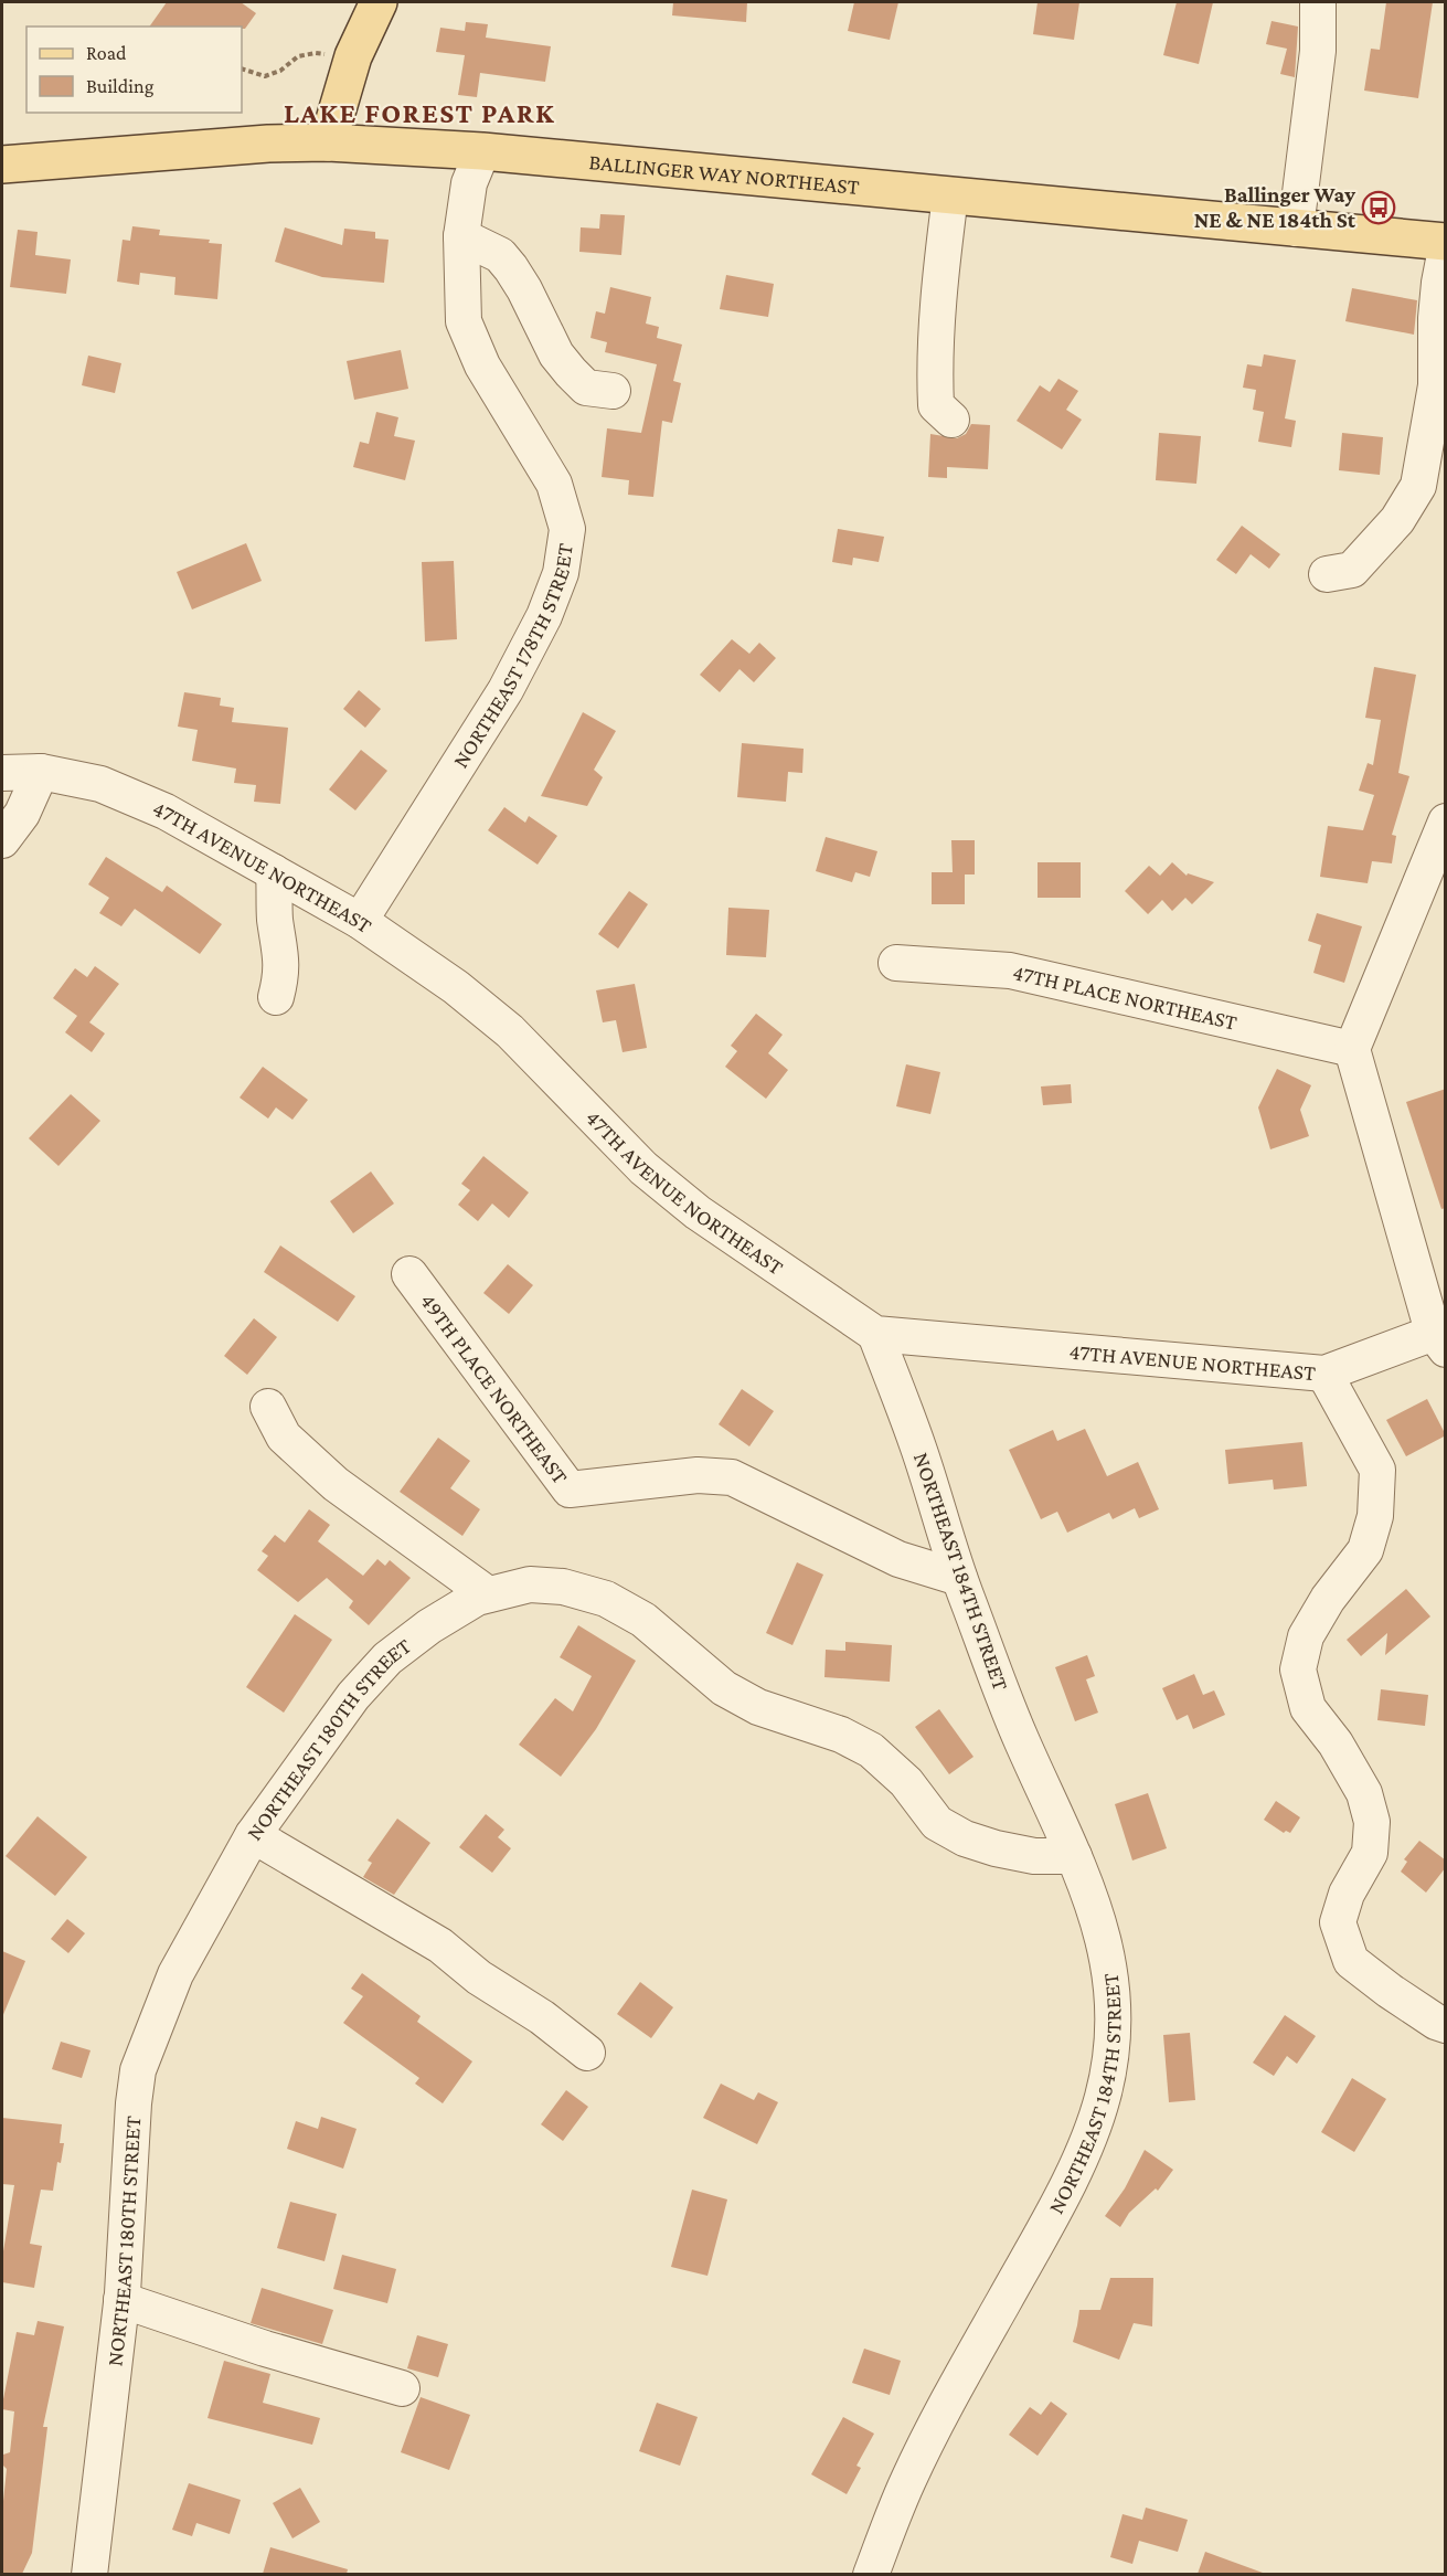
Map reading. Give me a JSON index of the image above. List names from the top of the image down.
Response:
{
  "streets": {
    "main road": ["BALLINGER WAY NORTHEAST"],
    "street": [
      "NORTHEAST 178TH STREET",
      "47TH AVENUE NORTHEAST",
      "47TH PLACE NORTHEAST",
      "49TH PLACE NORTHEAST",
      "NORTHEAST 184TH STREET",
      "NORTHEAST 180TH STREET"
    ]
  },
  "crossings": [
    ["BALLINGER WAY NORTHEAST", "NORTHEAST 178TH STREET"],
    ["NORTHEAST 178TH STREET", "47TH AVENUE NORTHEAST"],
    ["47TH AVENUE NORTHEAST", "NORTHEAST 184TH STREET"],
    ["49TH PLACE NORTHEAST", "NORTHEAST 184TH STREET"],
    ["NORTHEAST 184TH STREET", "NORTHEAST 180TH STREET"]
  ],
  "districts": ["LAKE FOREST PARK"],
  "places": {
    "bus stop": ["Ballinger Way NE & NE 184th St"]
  },
  "legend": ["Road", "Building"]
}
